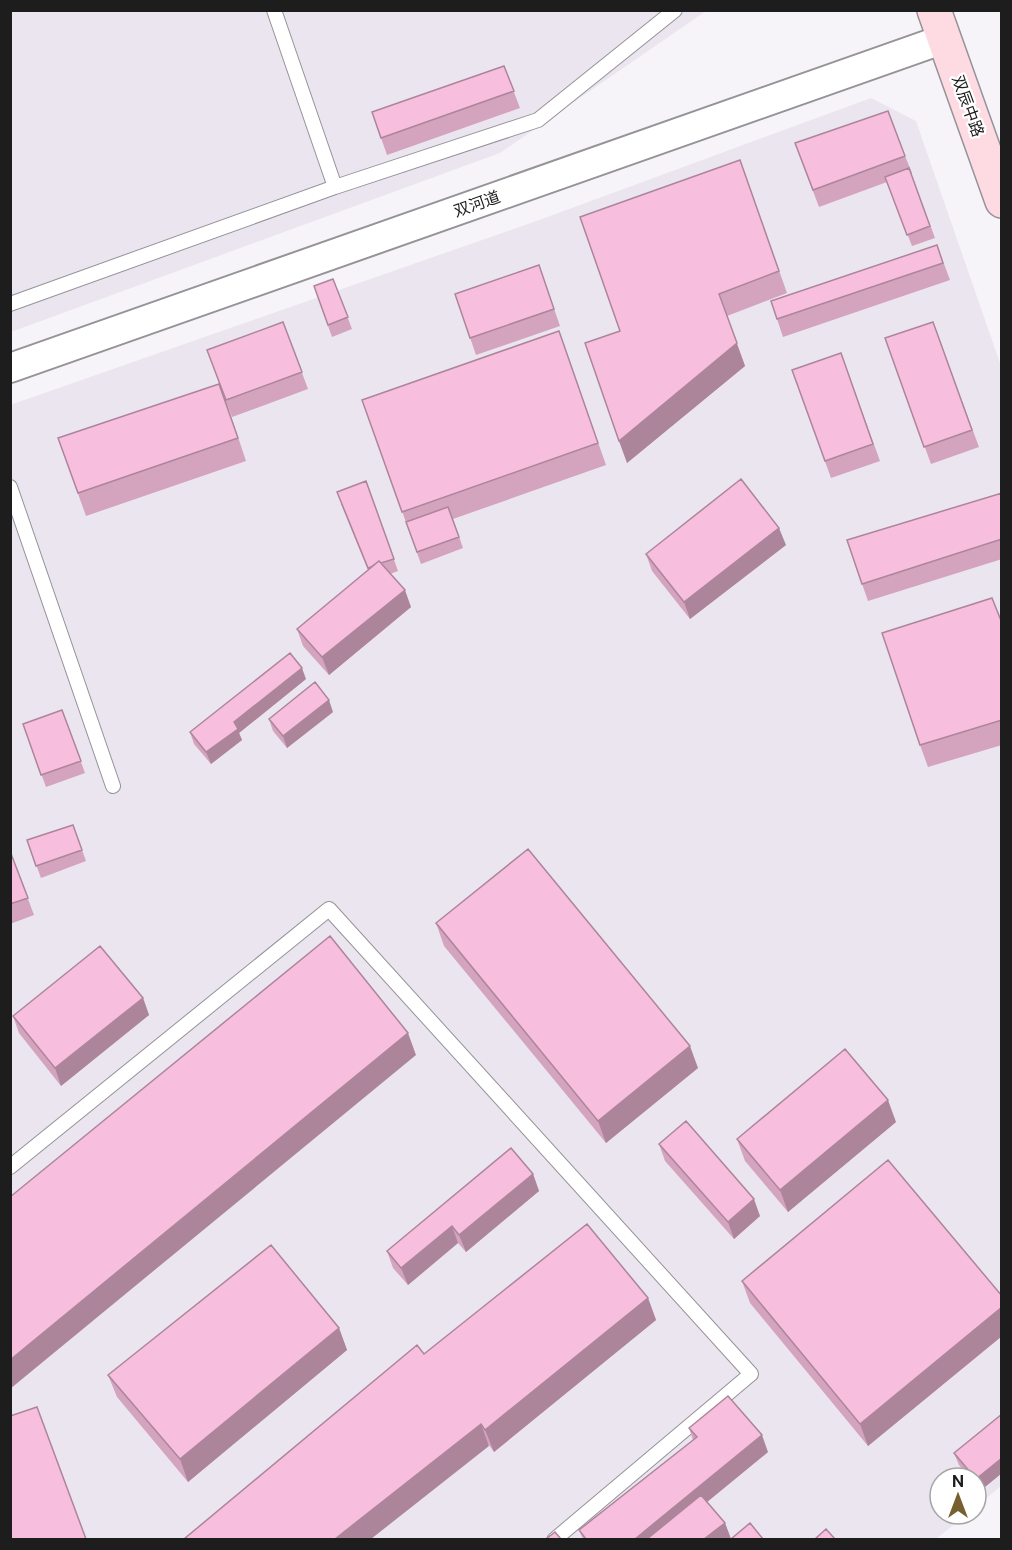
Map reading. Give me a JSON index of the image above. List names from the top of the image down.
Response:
{
  "streets": {
    "street": ["双辰中路", "双河道"]
  },
  "crossings": [
    ["双辰中路", "双河道"]
  ],
  "north": "top"
}
